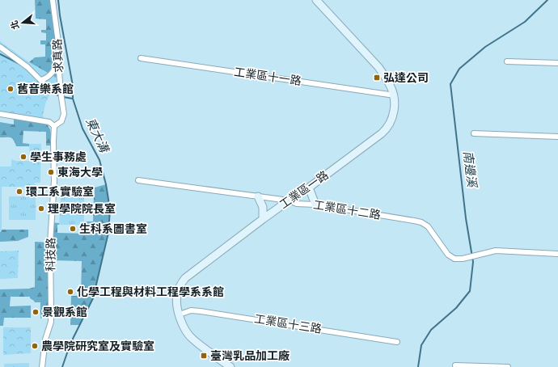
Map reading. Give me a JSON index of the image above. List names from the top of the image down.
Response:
{
  "streets": {
    "street": [
      "求真路",
      "工業區十一路",
      "工業區一路",
      "工業區十二路",
      "科技路",
      "工業區十三路"
    ]
  },
  "crossings": [
    ["求真路", "科技路"],
    ["工業區十一路", "工業區一路"],
    ["工業區一路", "工業區十二路"],
    ["工業區一路", "工業區十三路"]
  ],
  "water": ["東大溝", "南邊溪"],
  "places": {
    "transit": ["弘達公司", "臺灣乳品加工廠"],
    "other": [
      "舊音樂系館",
      "學生事務處",
      "東海大學",
      "環工系實驗室",
      "理學院院長室",
      "生科系圖書室",
      "化學工程與材料工程學系系館",
      "景觀系館",
      "農學院研究室及實驗室"
    ]
  },
  "north": "left"
}
